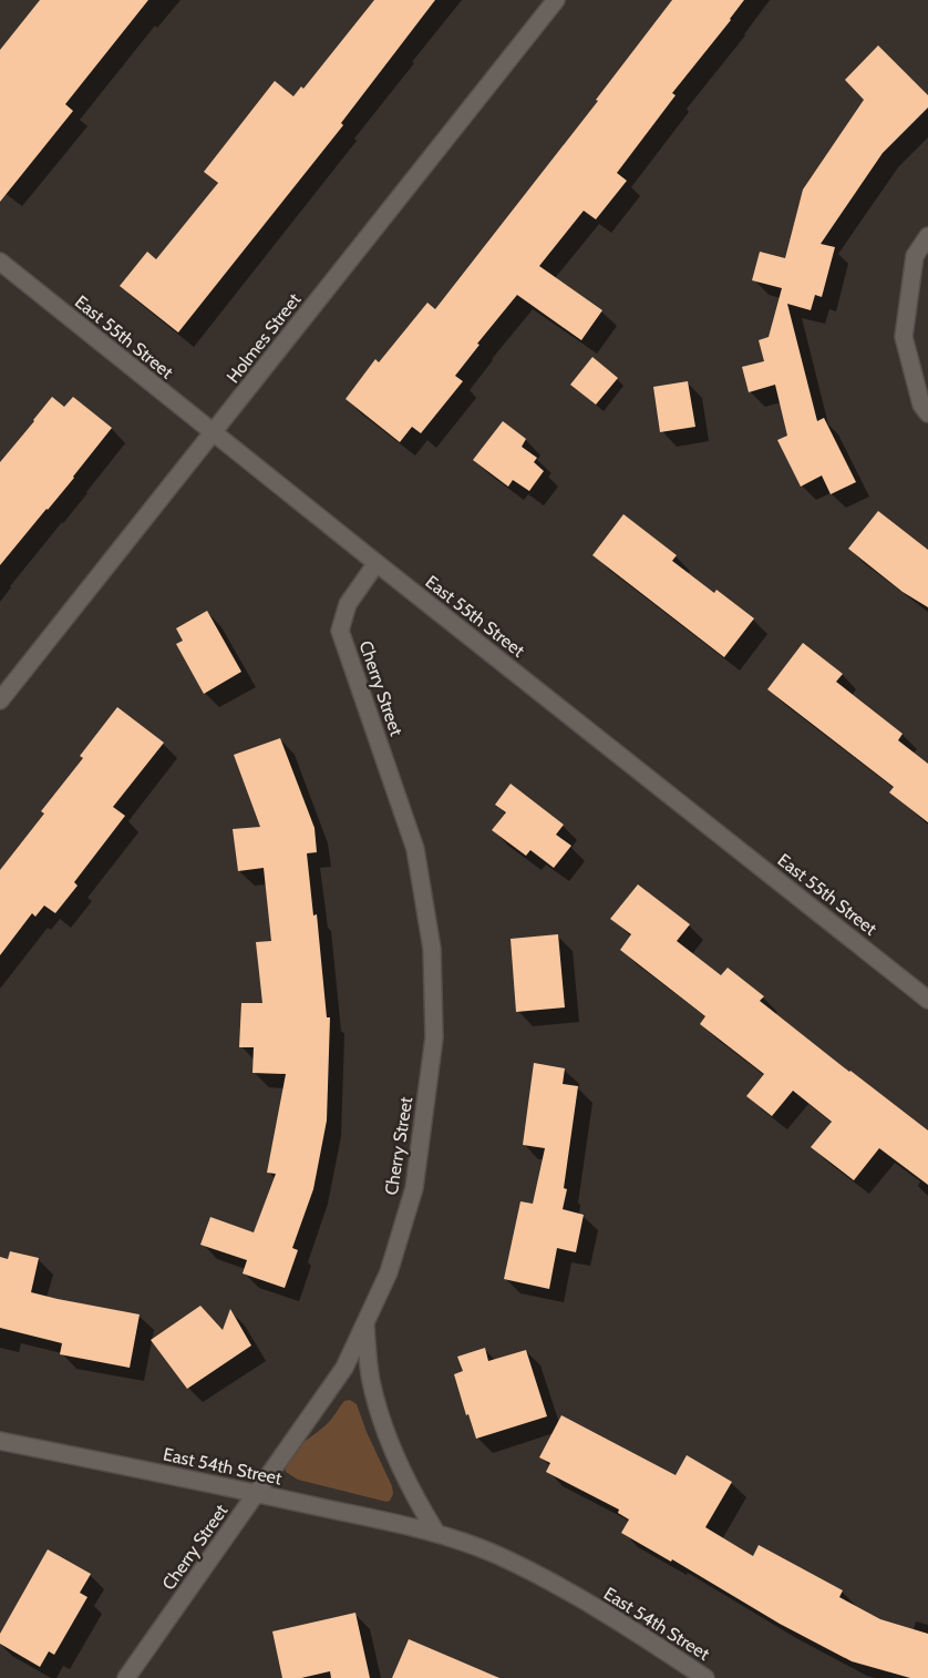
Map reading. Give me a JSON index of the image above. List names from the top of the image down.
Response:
{
  "streets": {
    "street": [
      "East 55th Street",
      "Holmes Street",
      "Cherry Street",
      "East 54th Street"
    ]
  },
  "crossings": [
    ["East 55th Street", "Holmes Street"],
    ["East 55th Street", "Cherry Street"],
    ["Cherry Street", "East 54th Street"]
  ]
}
